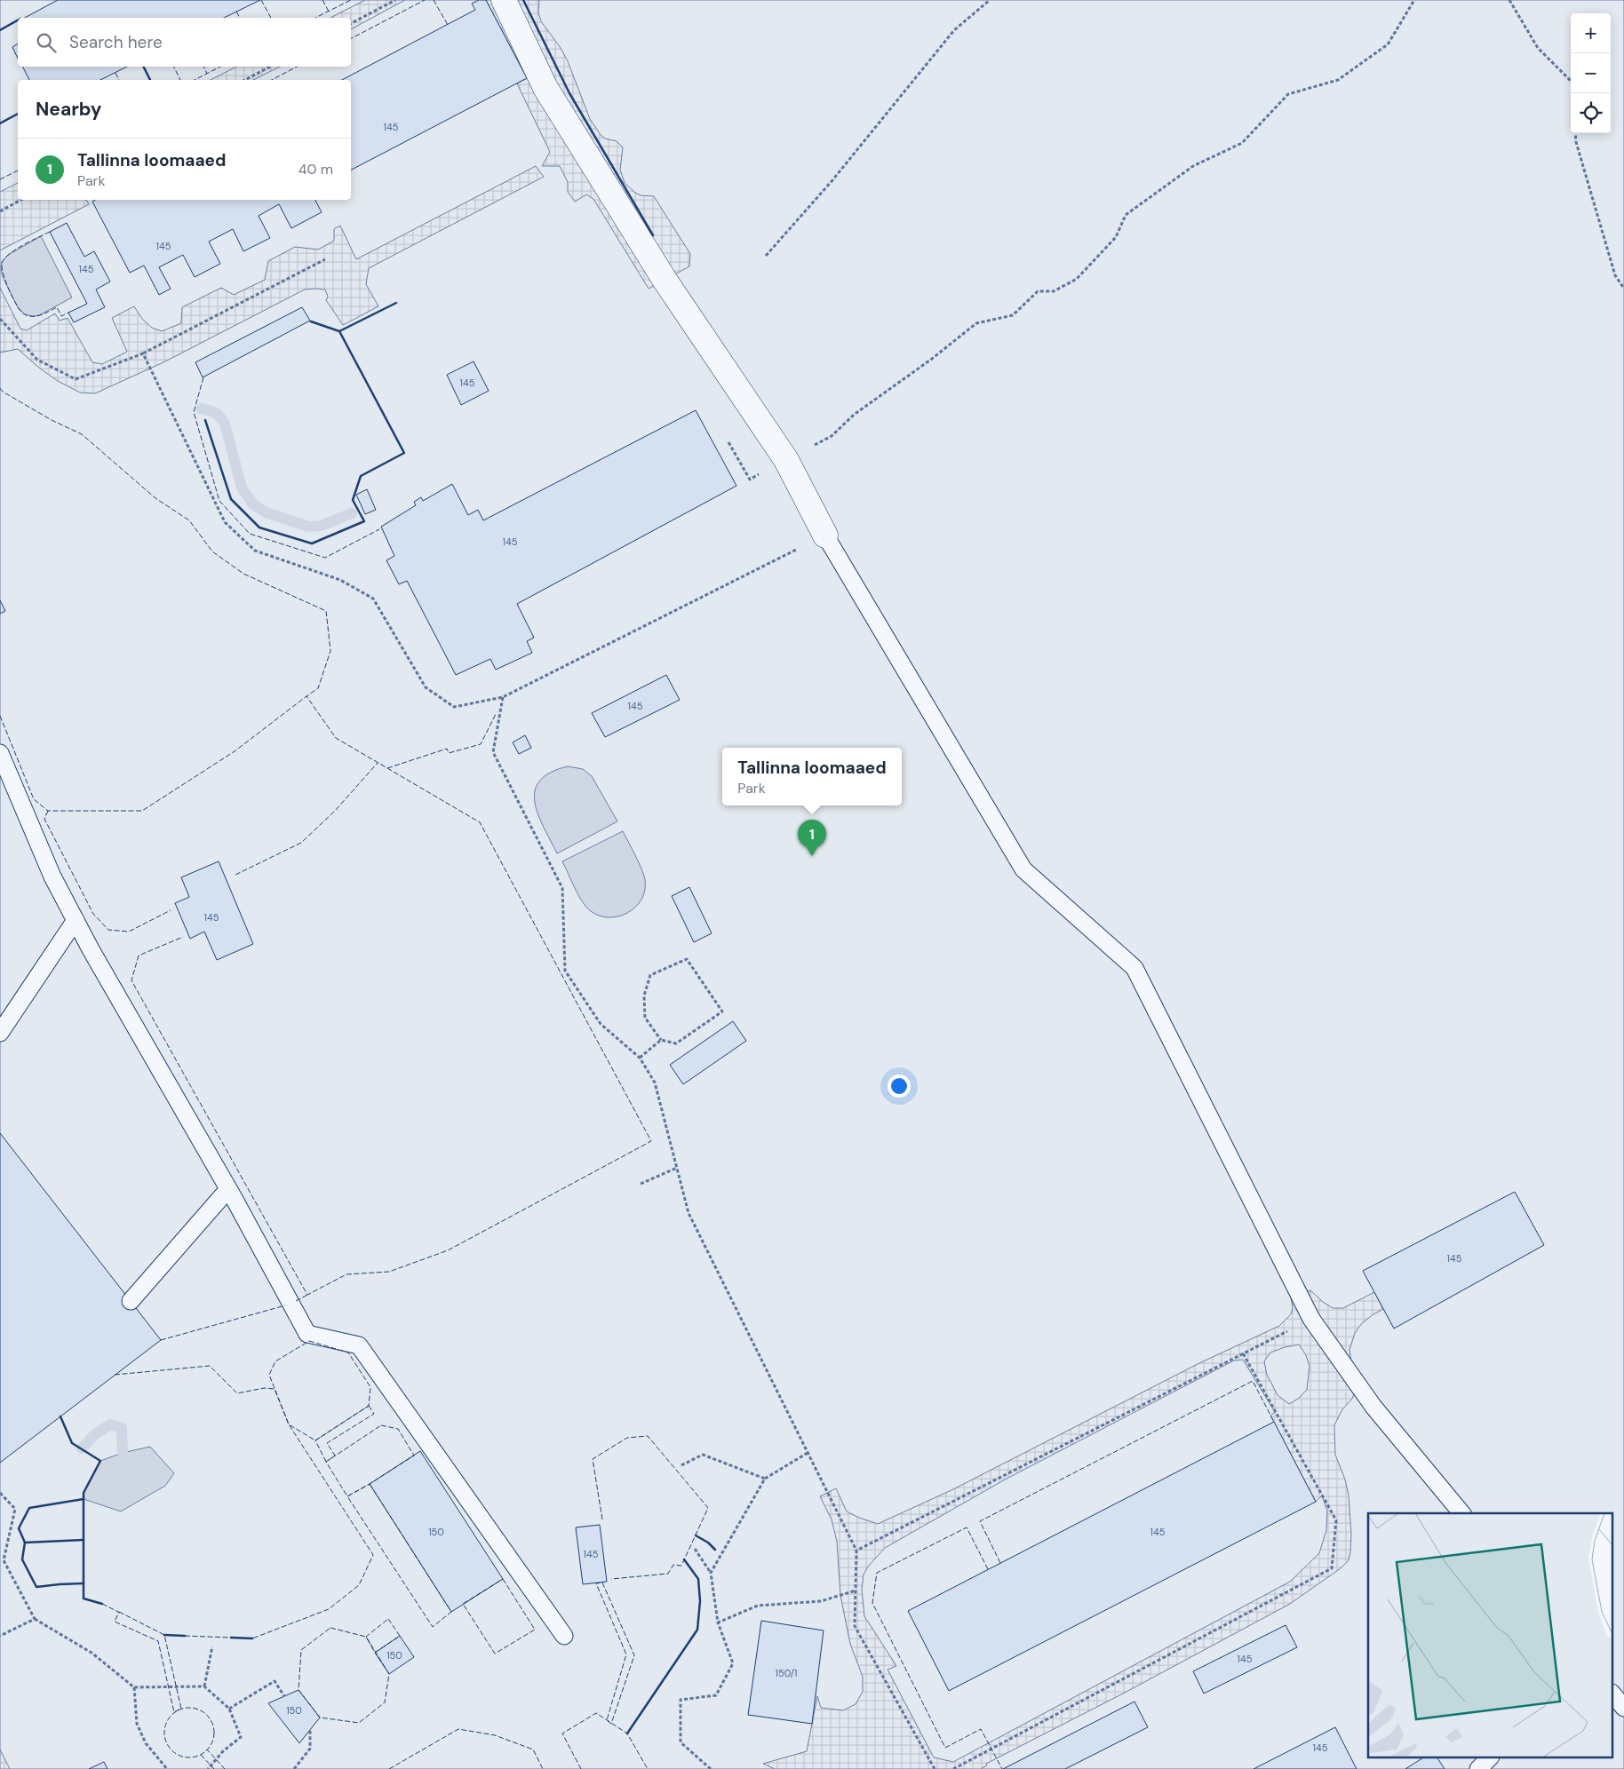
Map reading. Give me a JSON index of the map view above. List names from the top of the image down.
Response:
{
  "house_numbers": [
    "145",
    "145",
    "145",
    "145",
    "145",
    "145",
    "145",
    "145",
    "150",
    "145",
    "145",
    "150",
    "145",
    "150/1",
    "150",
    "145"
  ],
  "page": {
    "map_buttons": ["+", "−"],
    "search": "Search here",
    "heading": "Nearby",
    "list": [
      {
        "mark": "1",
        "name": "Tallinna loomaaed",
        "note": "Park",
        "value": "40 m"
      }
    ],
    "popup": ["Tallinna loomaaed", "Park"],
    "pins": "1"
  }
}
